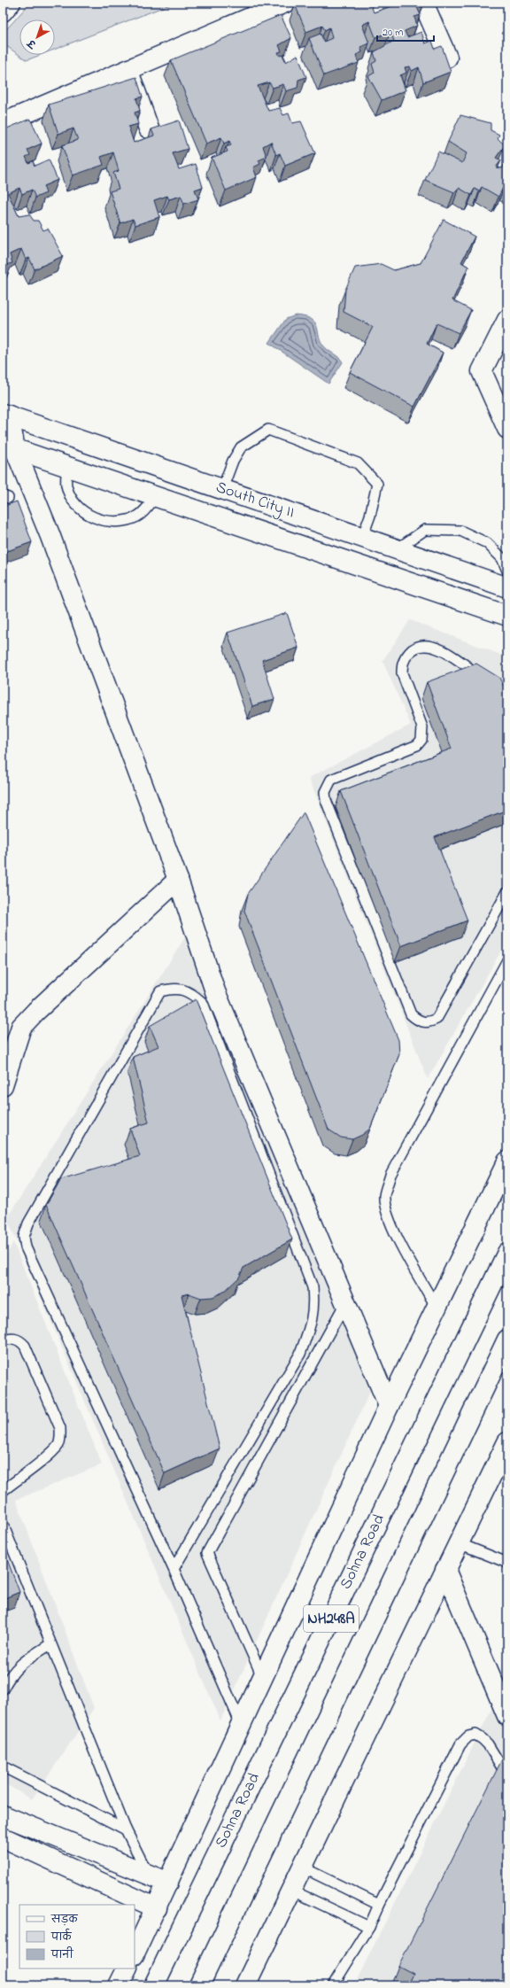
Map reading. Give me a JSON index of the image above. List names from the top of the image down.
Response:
{
  "streets": {
    "main road": ["South City II", "Sohna Road", "NH248A"]
  },
  "legend": ["सड़क", "पार्क", "पानी"],
  "scale_bar": "20 m",
  "north": "bottom left"
}
